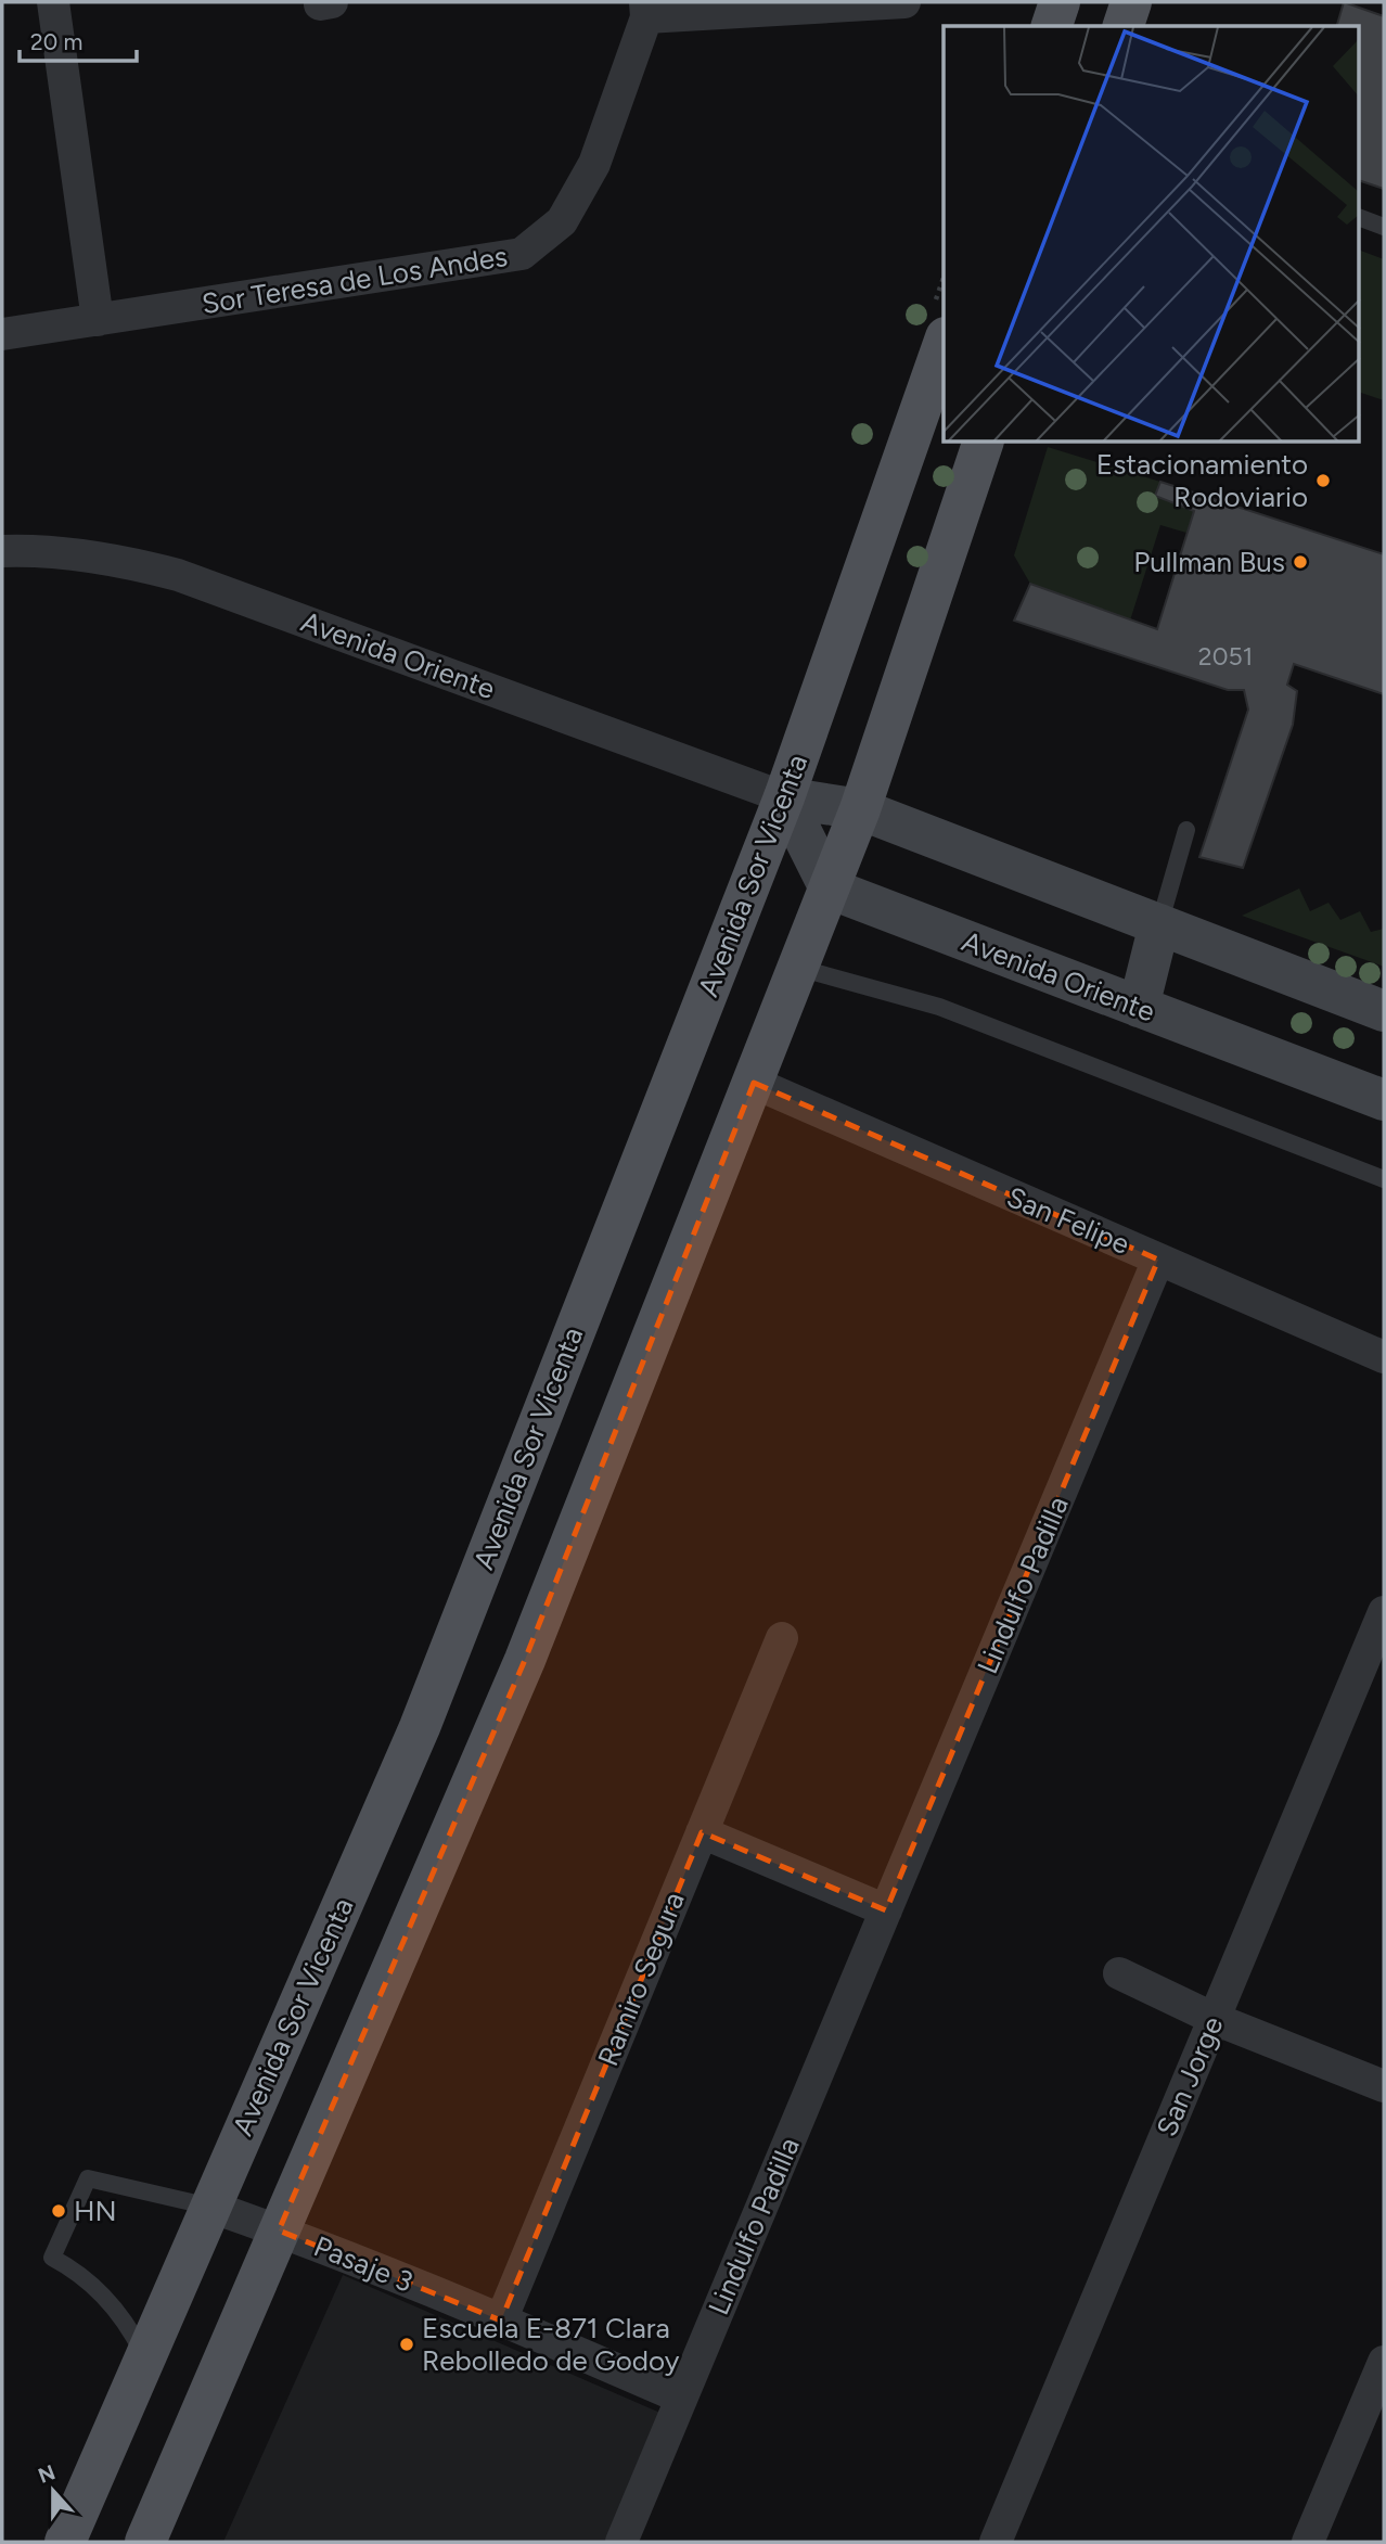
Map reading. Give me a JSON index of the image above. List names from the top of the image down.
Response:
{
  "streets": {
    "main road": ["Avenida Oriente", "Avenida Sor Vicenta"],
    "street": [
      "Sor Teresa de Los Andes",
      "San Felipe",
      "Lindulfo Padilla",
      "Ramiro Segura",
      "San Jorge",
      "Pasaje 3"
    ]
  },
  "crossings": [
    ["Avenida Oriente", "Avenida Sor Vicenta"],
    ["Avenida Sor Vicenta", "Pasaje 3"],
    ["San Felipe", "Lindulfo Padilla"],
    ["Lindulfo Padilla", "Pasaje 3"],
    ["Ramiro Segura", "Pasaje 3"]
  ],
  "places": [
    "Estacionamiento Rodoviario",
    "Pullman Bus",
    "HN",
    "Escuela E-871 Clara Rebolledo de Godoy"
  ],
  "house_numbers": ["2051"],
  "scale_bar": "20 m",
  "north": "top"
}
